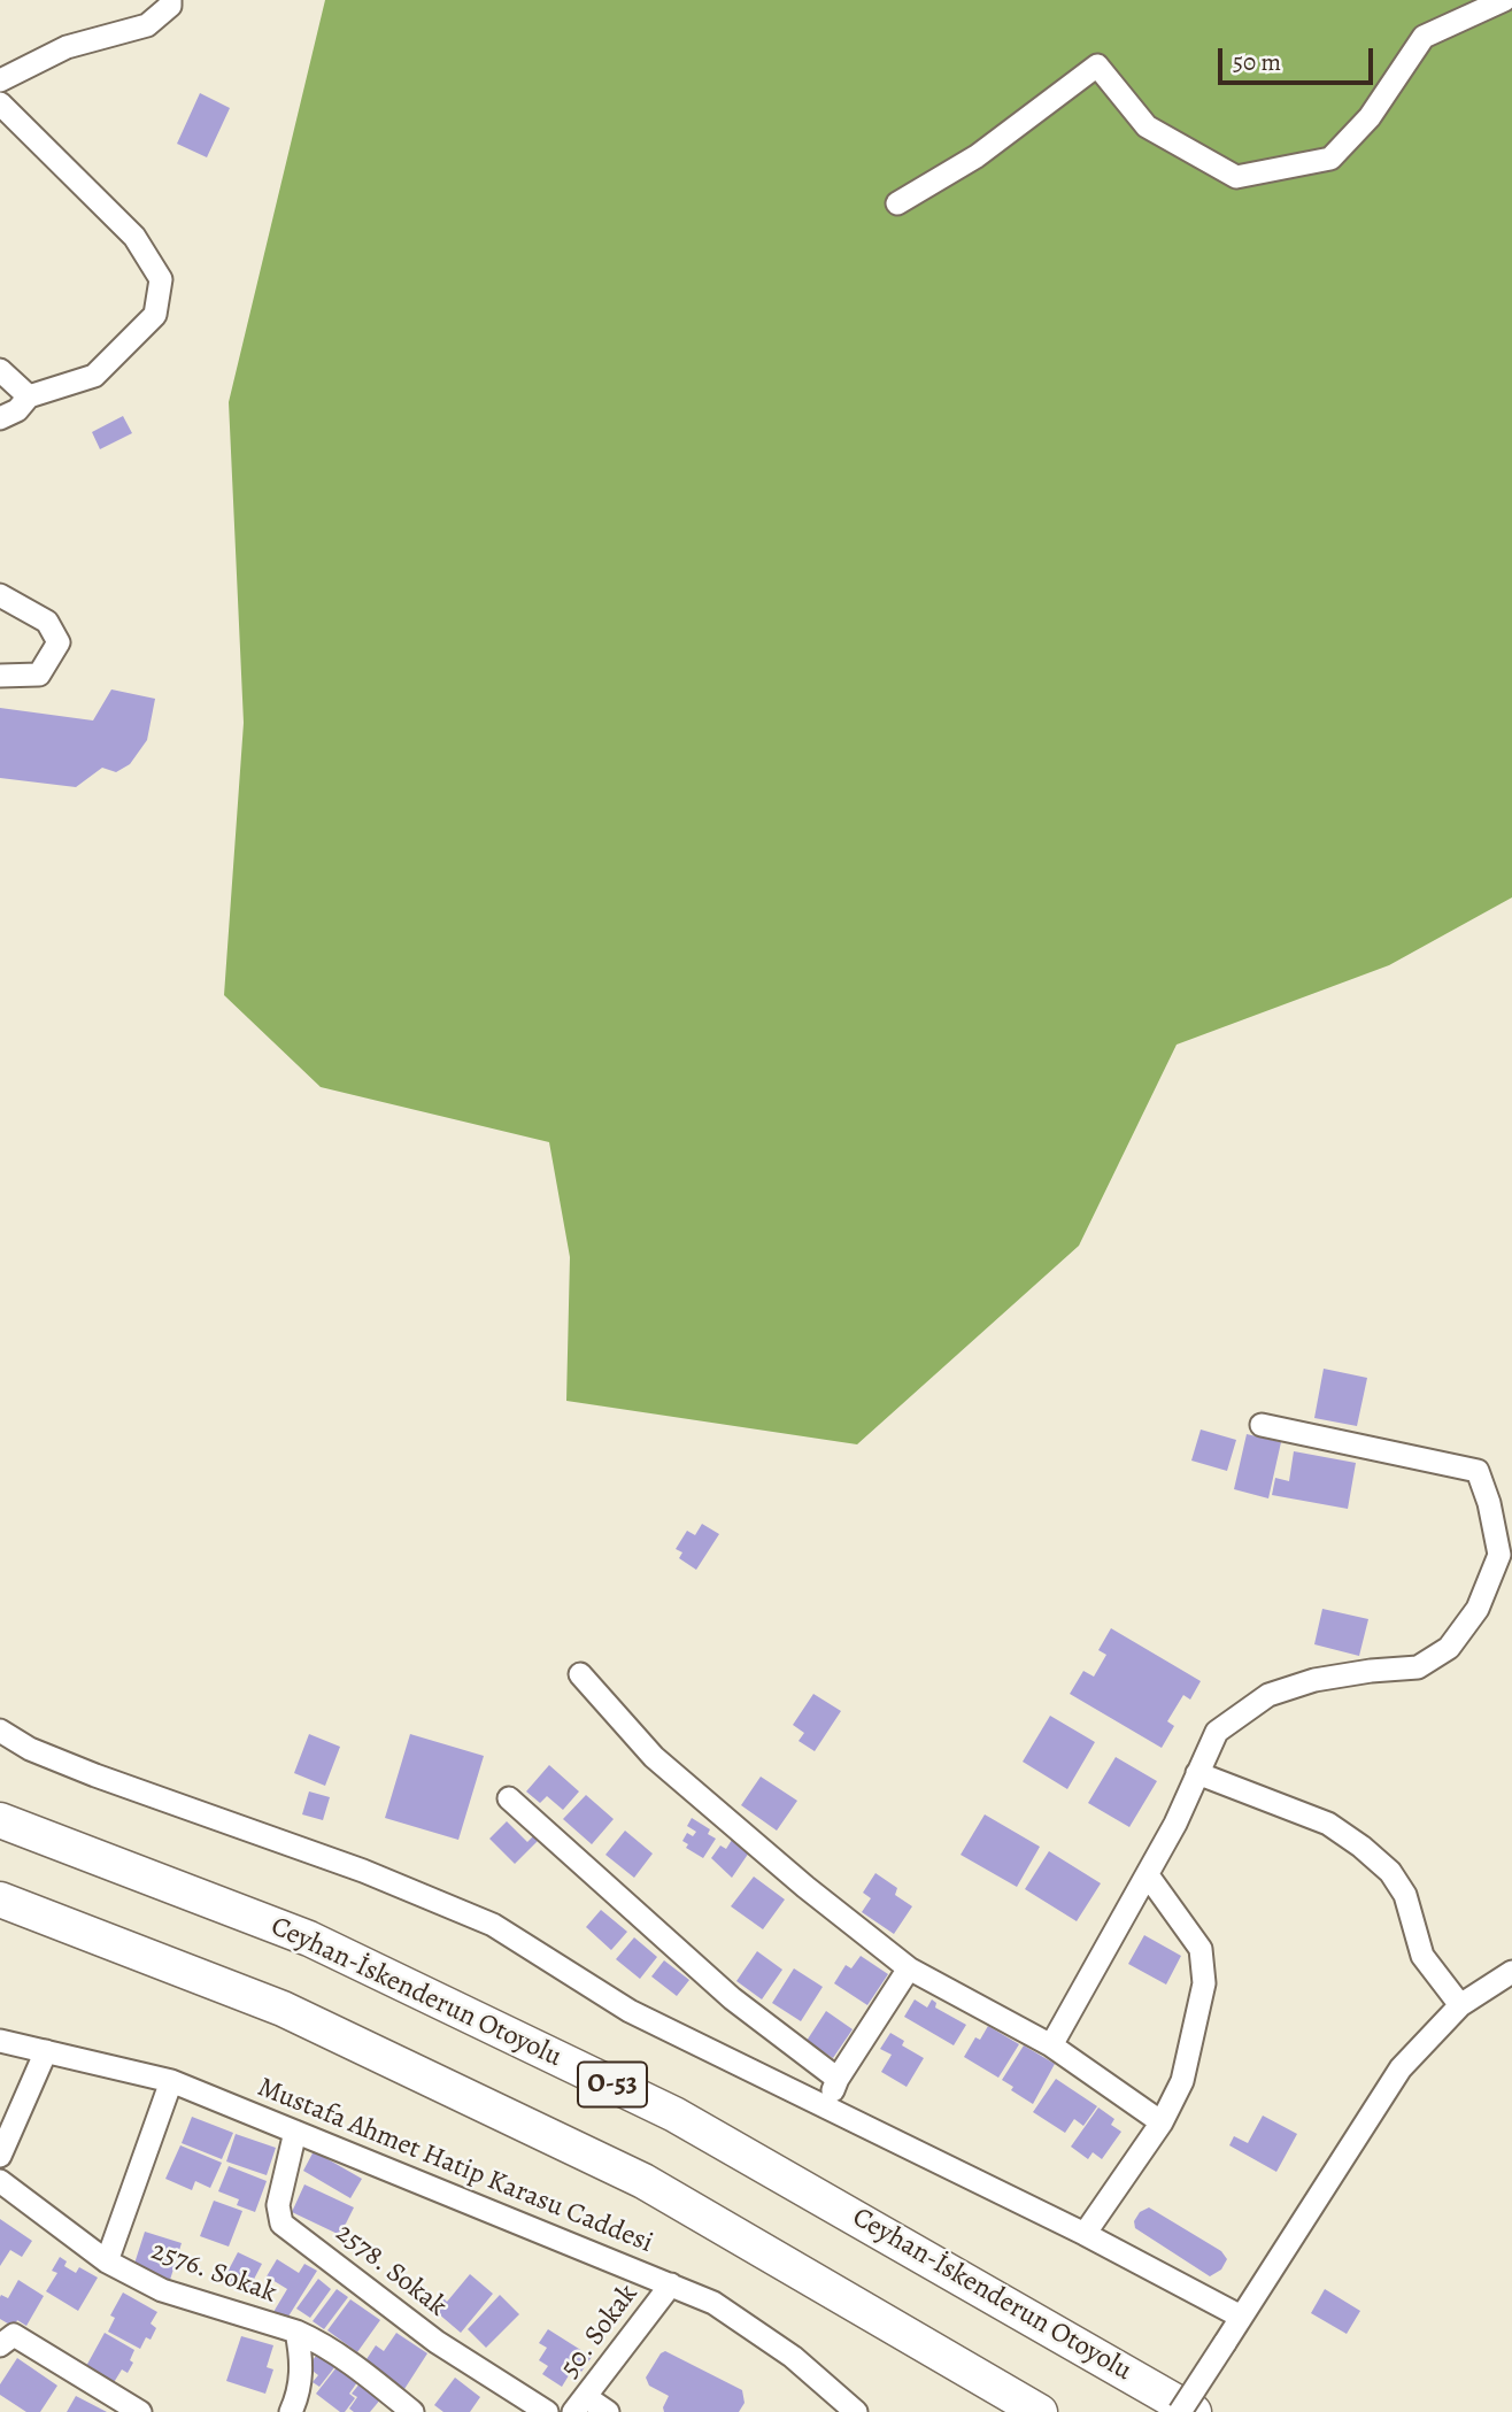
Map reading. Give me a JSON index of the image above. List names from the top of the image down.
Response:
{
  "streets": {
    "highway": ["Ceyhan-İskenderun Otoyolu", "O-53"],
    "street": [
      "Mustafa Ahmet Hatip Karasu Caddesi",
      "2578. Sokak",
      "2576. Sokak",
      "50. Sokak"
    ]
  },
  "crossings": [
    ["Mustafa Ahmet Hatip Karasu Caddesi", "2578. Sokak"],
    ["Mustafa Ahmet Hatip Karasu Caddesi", "50. Sokak"]
  ],
  "scale_bar": "50 m"
}
